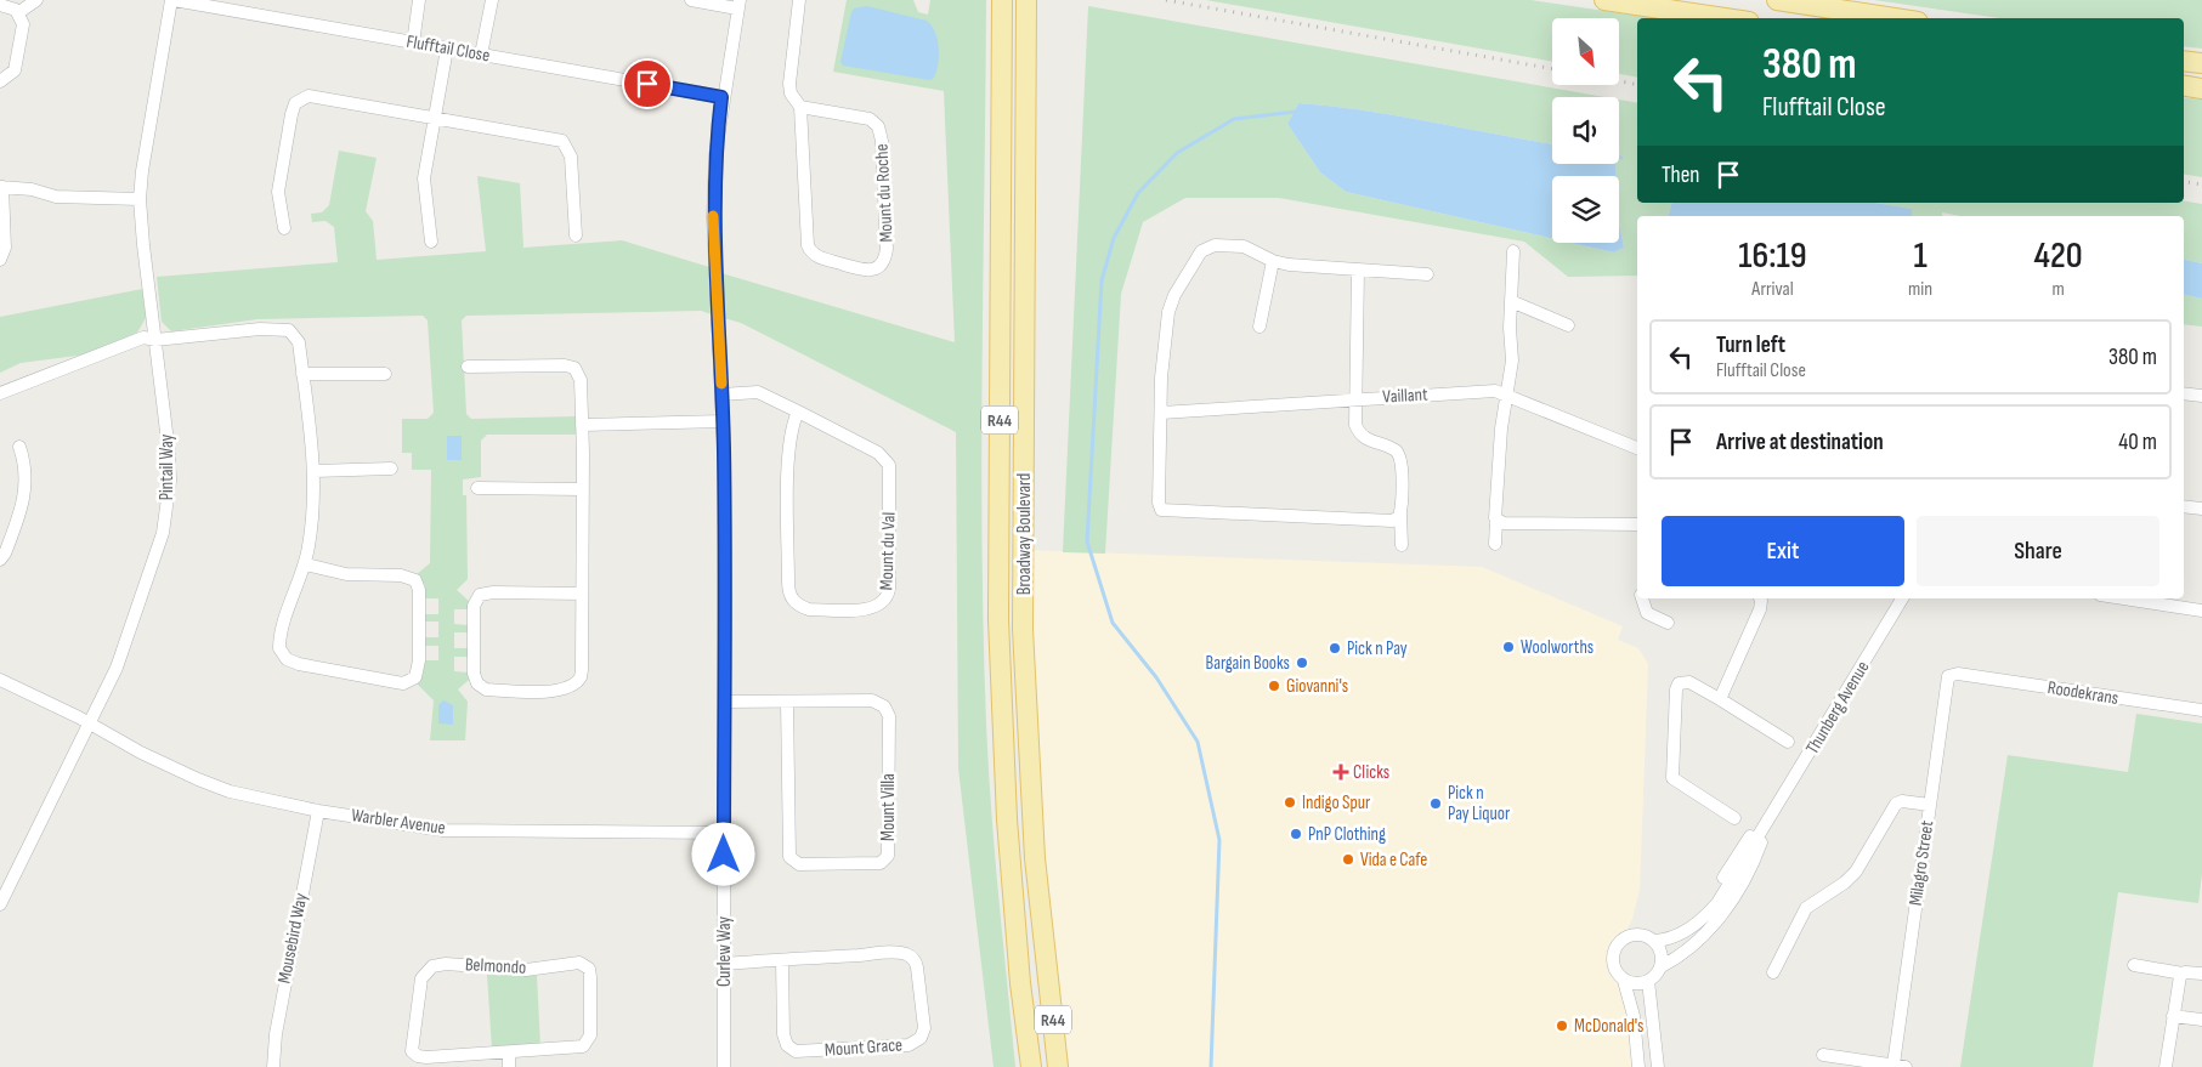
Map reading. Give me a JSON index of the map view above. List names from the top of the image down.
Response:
{
  "streets": {
    "main road": ["R44", "Broadway Boulevard"],
    "street": [
      "Flufftail Close",
      "Mount du Roche",
      "Vaillant",
      "Pintail Way",
      "Mount du Val",
      "Roodekrans",
      "Thunberg Avenue",
      "Mount Villa",
      "Warbler Avenue",
      "Milagro Street",
      "Mousebird Way",
      "Curlew Way",
      "Belmondo",
      "Mount Grace"
    ]
  },
  "crossings": [
    ["Flufftail Close", "Pintail Way"],
    ["Flufftail Close", "Curlew Way"],
    ["Pintail Way", "Warbler Avenue"],
    ["Mount du Val", "Curlew Way"],
    ["Roodekrans", "Milagro Street"],
    ["Mount Villa", "Curlew Way"],
    ["Warbler Avenue", "Mousebird Way"],
    ["Warbler Avenue", "Curlew Way"],
    ["Curlew Way", "Mount Grace"]
  ],
  "places": {
    "other": [
      "Woolworths",
      "Pick n Pay",
      "Bargain Books",
      "Giovanni's",
      "Indigo Spur",
      "Pick n Pay Liquor",
      "PnP Clothing",
      "Vida e Cafe",
      "McDonald's"
    ],
    "health": ["Clicks"]
  },
  "north": "bottom right",
  "page": {
    "turn": ["380 m", "Flufftail Close"],
    "then": "Then",
    "eta": [
      "16:19",
      "Arrival",
      "1",
      "min",
      "420",
      "m"
    ],
    "list": [
      {
        "name": "Turn left",
        "note": "Flufftail Close",
        "value": "380 m"
      },
      {
        "name": "Arrive at destination",
        "value": "40 m"
      }
    ],
    "buttons": ["Exit", "Share"]
  }
}
